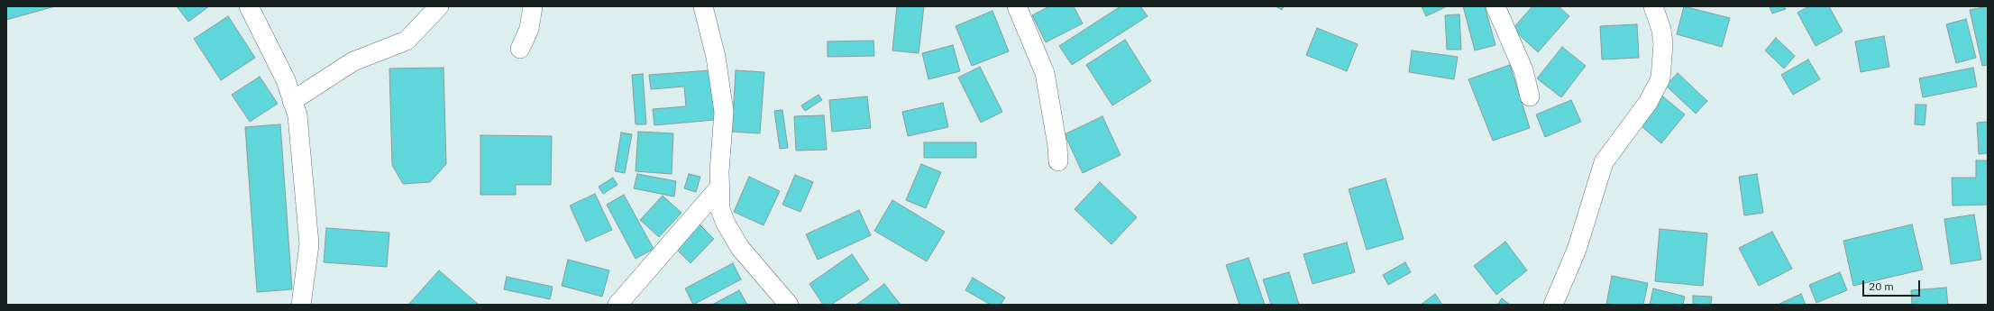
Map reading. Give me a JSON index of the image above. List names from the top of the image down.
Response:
{
  "scale_bar": "20 m"
}
